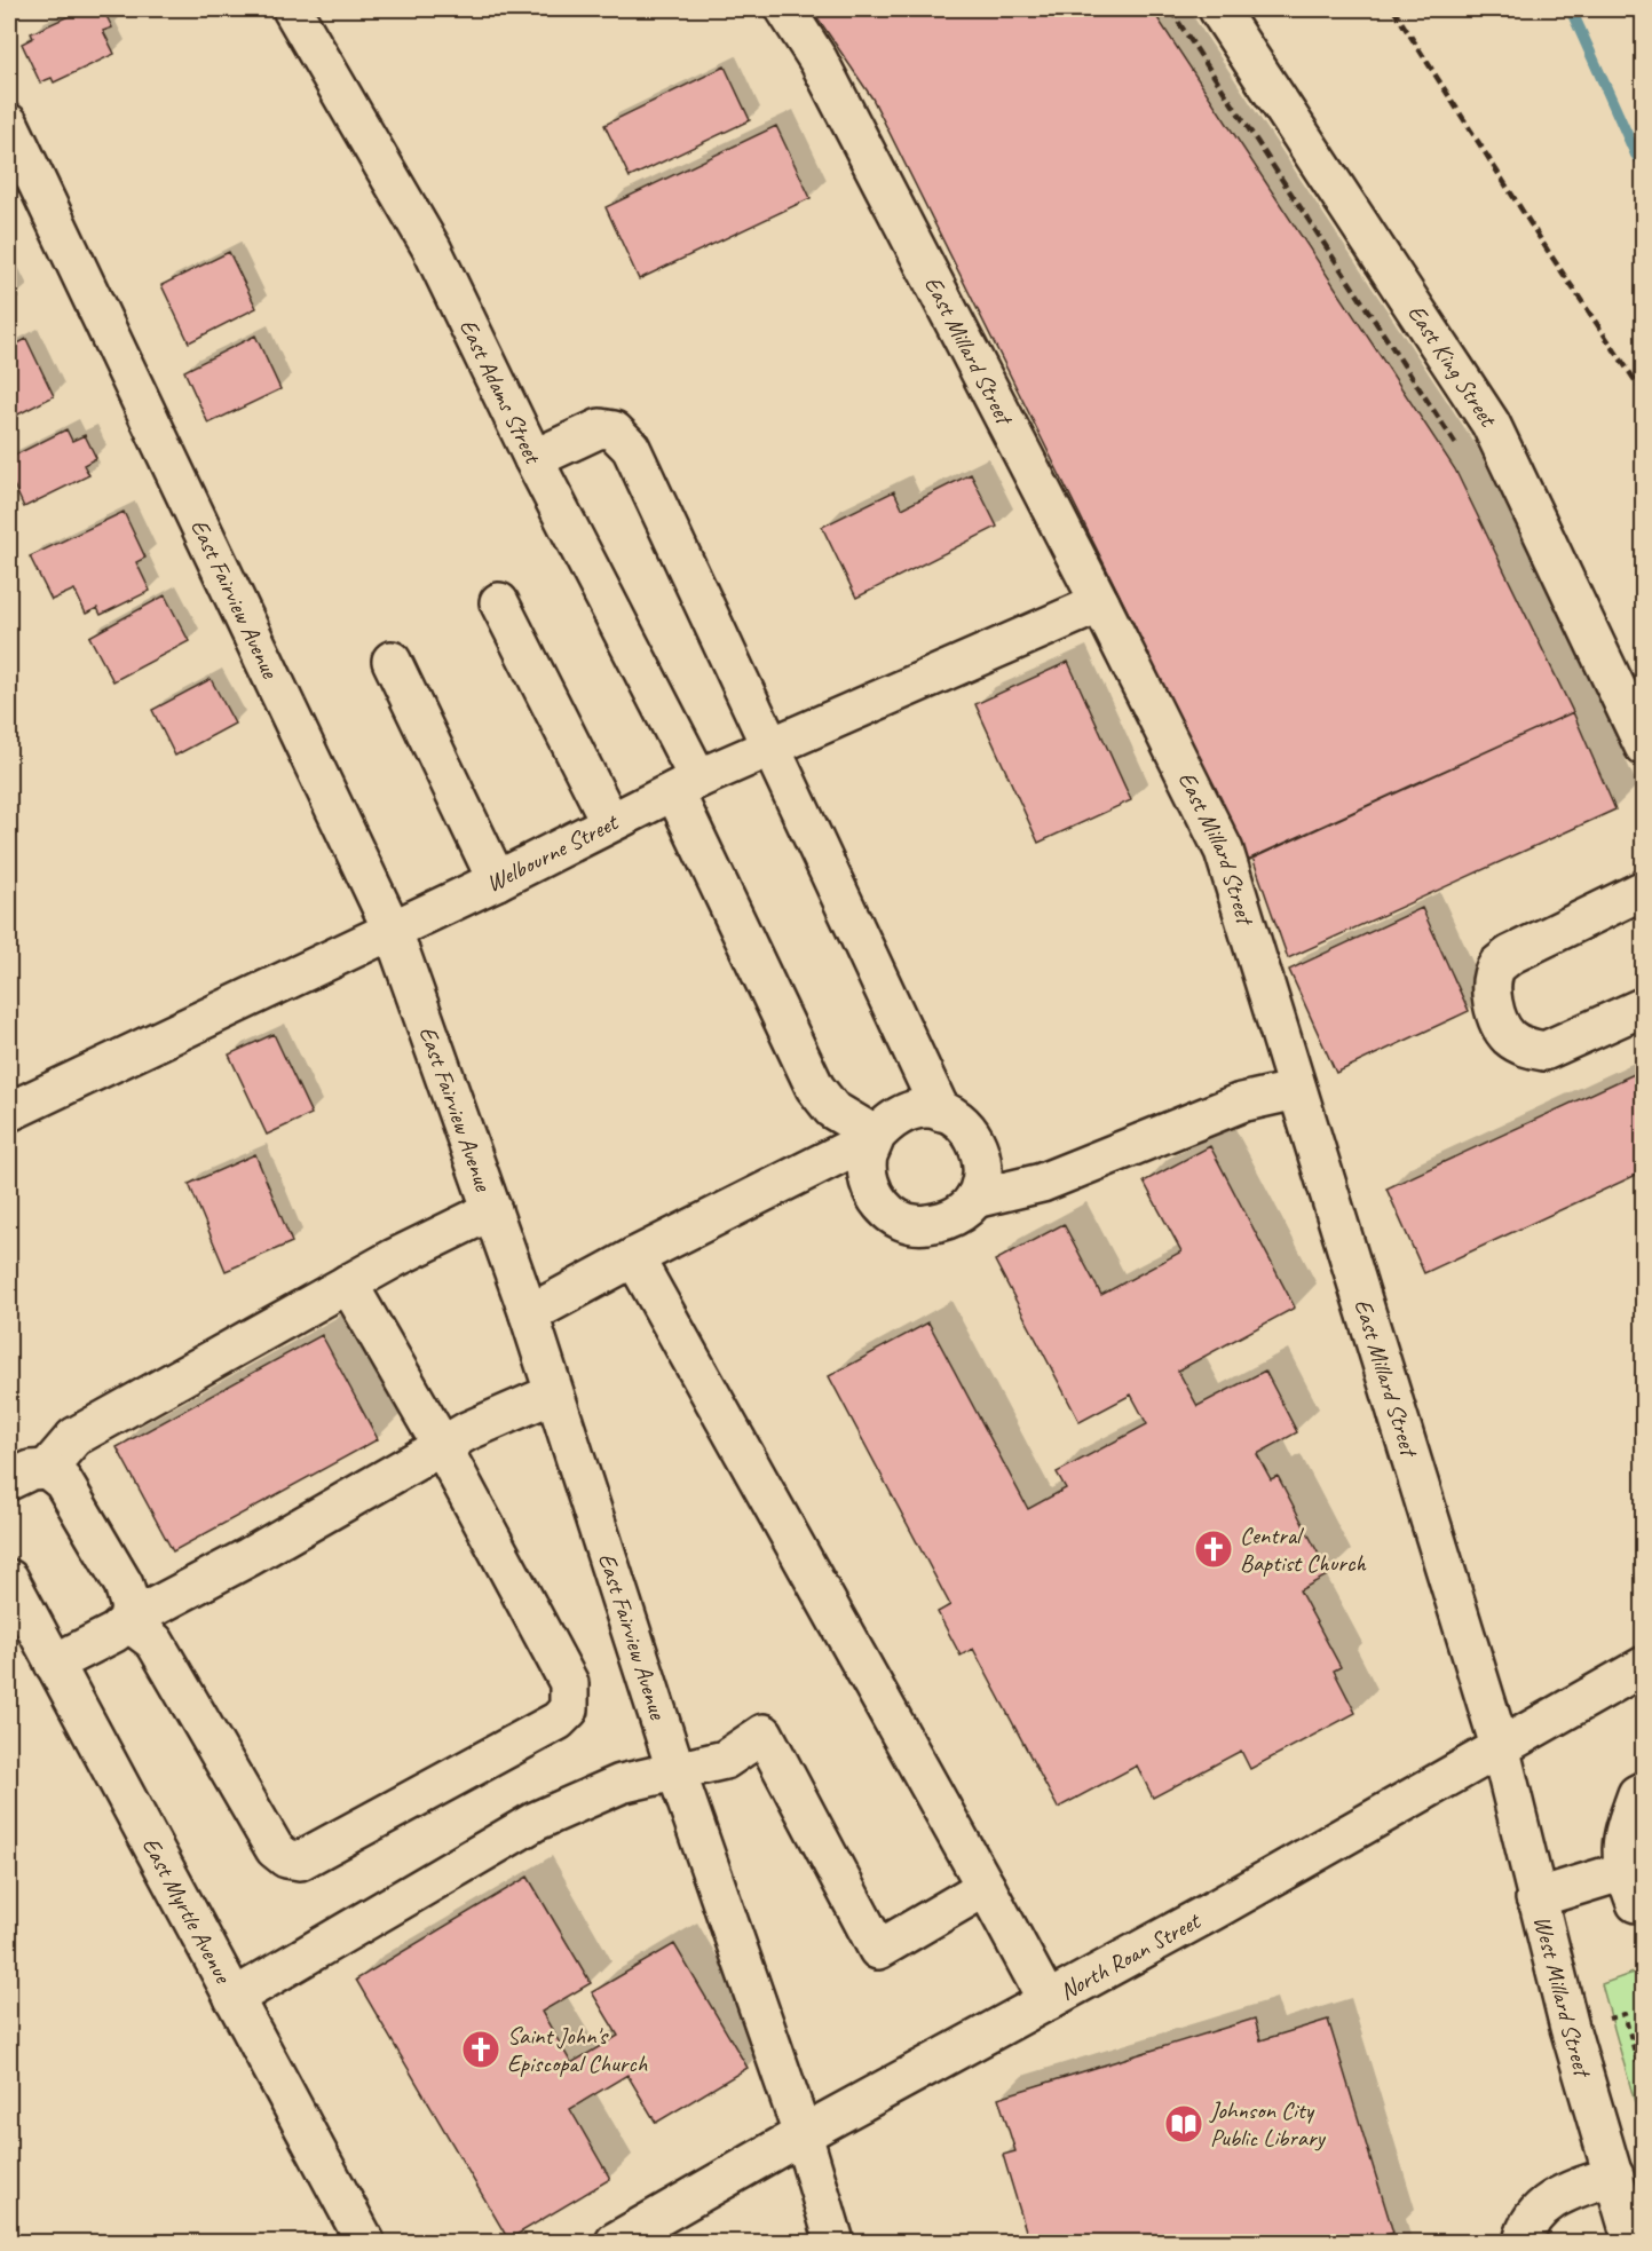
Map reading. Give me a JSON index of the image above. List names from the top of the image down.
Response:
{
  "streets": {
    "street": [
      "East Millard Street",
      "East King Street",
      "East Adams Street",
      "East Fairview Avenue",
      "Welbourne Street",
      "East Myrtle Avenue",
      "North Roan Street",
      "West Millard Street"
    ]
  },
  "crossings": [
    ["East Millard Street", "Welbourne Street"],
    ["East Millard Street", "North Roan Street"],
    ["East Millard Street", "West Millard Street"],
    ["East Adams Street", "Welbourne Street"],
    ["East Fairview Avenue", "Welbourne Street"],
    ["East Fairview Avenue", "North Roan Street"],
    ["North Roan Street", "West Millard Street"]
  ],
  "places": {
    "church": ["Central Baptist Church", "Saint John's Episcopal Church"],
    "library": ["Johnson City Public Library"]
  }
}
